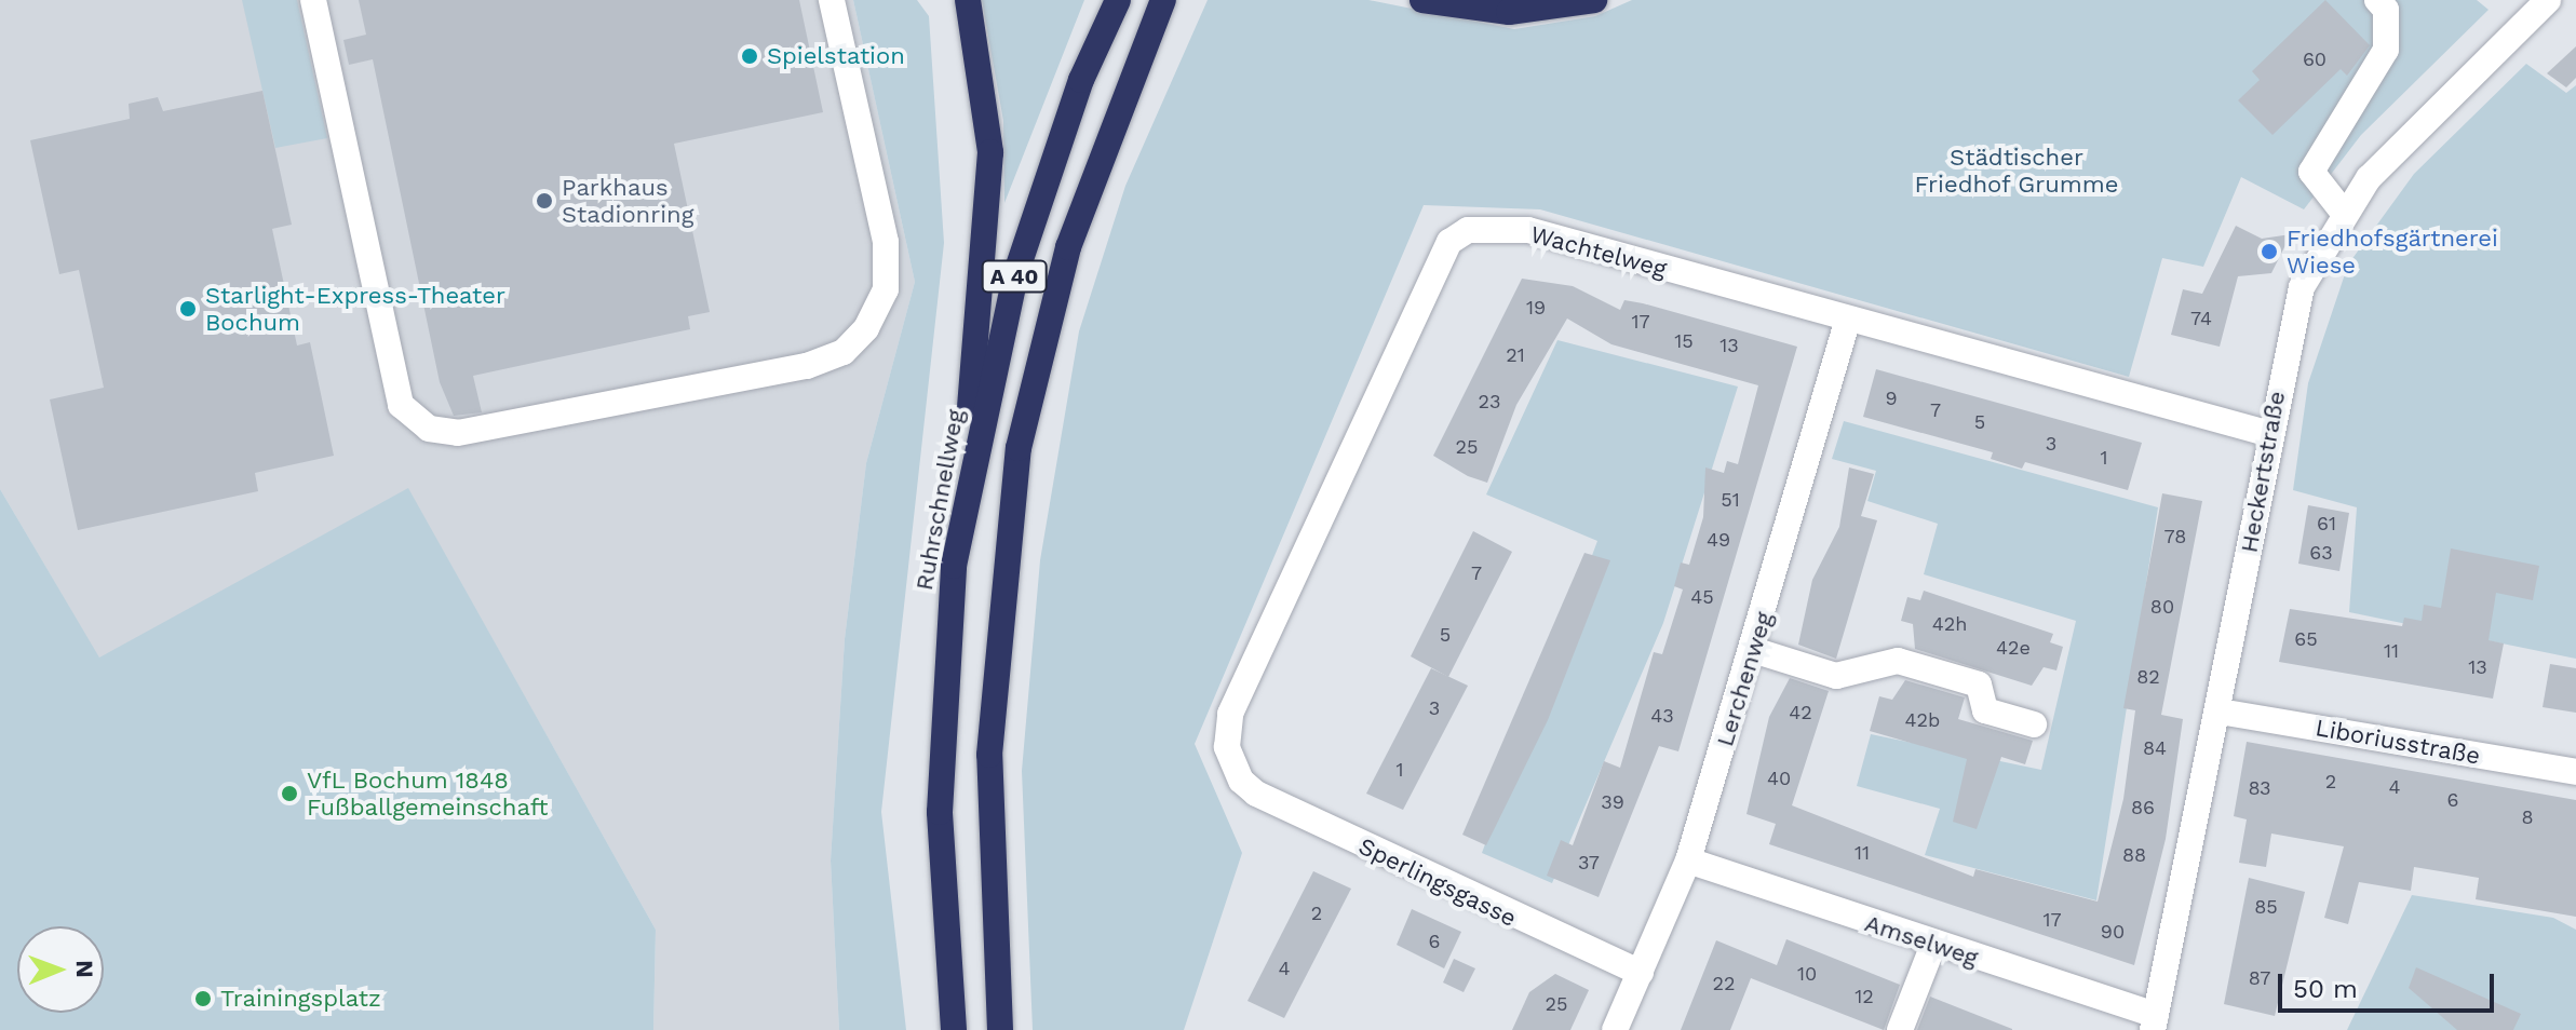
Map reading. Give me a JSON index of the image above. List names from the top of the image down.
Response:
{
  "streets": {
    "highway": ["A 40", "Ruhrschnellweg"],
    "street": [
      "Wachtelweg",
      "Heckertstraße",
      "Lerchenweg",
      "Liboriusstraße",
      "Sperlingsgasse",
      "Amselweg"
    ]
  },
  "crossings": [
    ["Wachtelweg", "Heckertstraße"],
    ["Wachtelweg", "Lerchenweg"],
    ["Wachtelweg", "Sperlingsgasse"],
    ["Heckertstraße", "Liboriusstraße"],
    ["Heckertstraße", "Amselweg"],
    ["Lerchenweg", "Sperlingsgasse"],
    ["Lerchenweg", "Amselweg"]
  ],
  "parks": ["Städtischer Friedhof Grumme"],
  "places": [
    "Spielstation",
    "Parkhaus Stadionring",
    "Friedhofsgärtnerei Wiese",
    "Starlight-Express-Theater Bochum",
    "VfL Bochum 1848 Fußballgemeinschaft",
    "Trainingsplatz"
  ],
  "house_numbers": [
    "60",
    "19",
    "74",
    "17",
    "15",
    "13",
    "21",
    "9",
    "23",
    "7",
    "5",
    "3",
    "25",
    "1",
    "51",
    "61",
    "78",
    "49",
    "63",
    "7",
    "45",
    "80",
    "42h",
    "5",
    "65",
    "42e",
    "11",
    "13",
    "82",
    "3",
    "42",
    "43",
    "42b",
    "84",
    "1",
    "40",
    "2",
    "4",
    "83",
    "6",
    "39",
    "86",
    "8",
    "11",
    "88",
    "37",
    "85",
    "2",
    "17",
    "90",
    "6",
    "4",
    "10",
    "87",
    "22",
    "12",
    "25"
  ],
  "scale_bar": "50 m",
  "north": "right"
}
